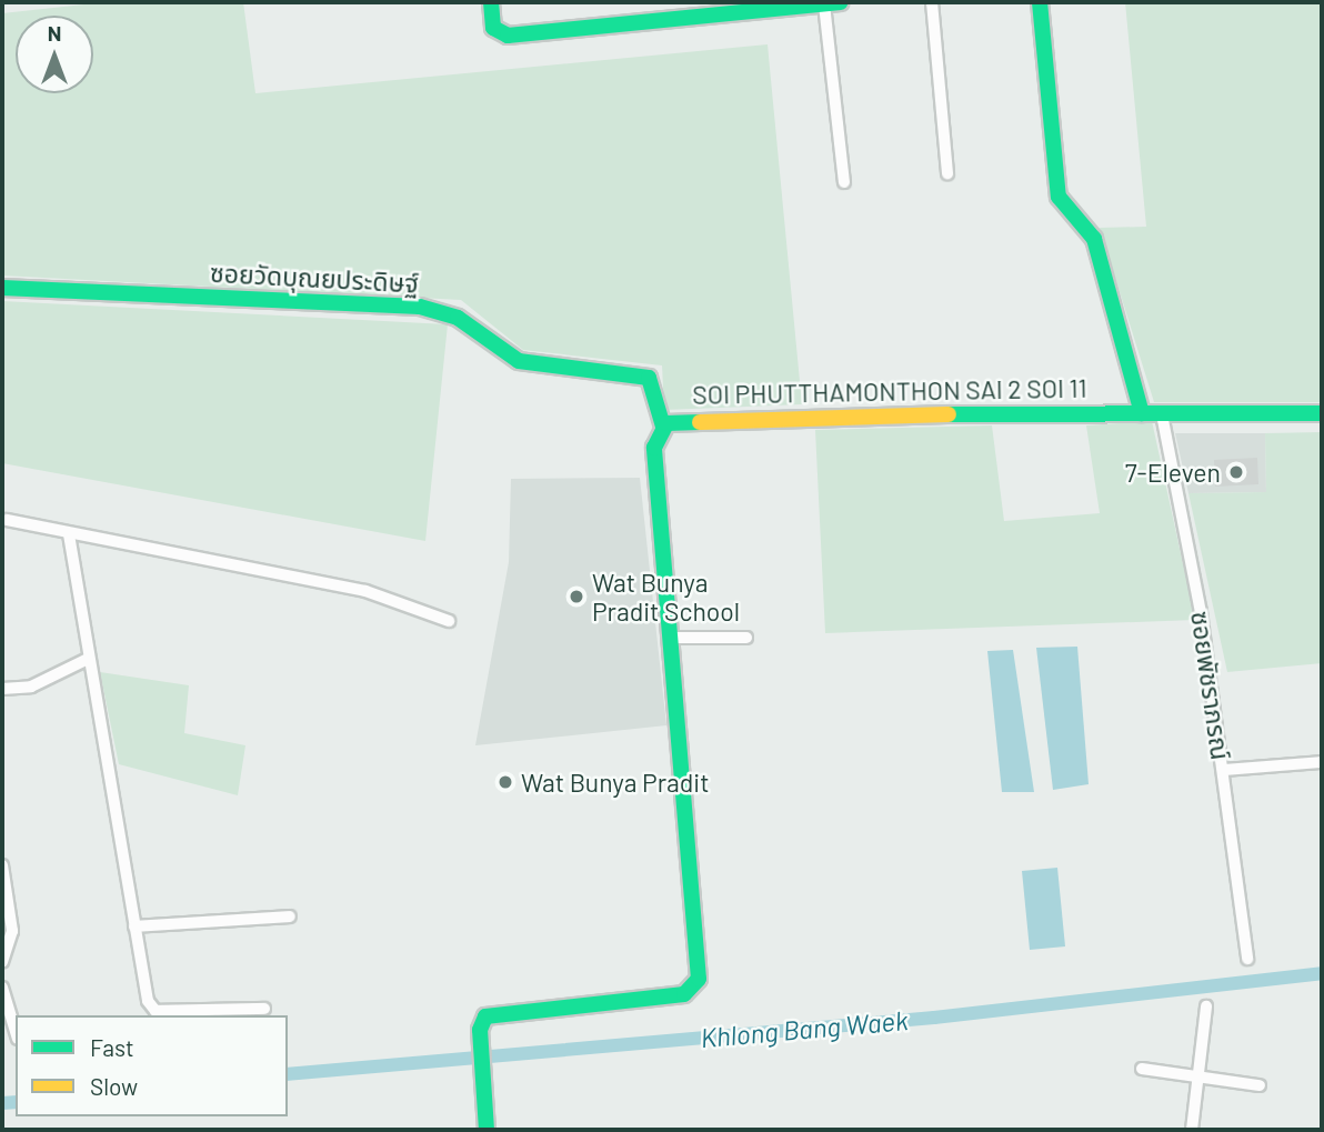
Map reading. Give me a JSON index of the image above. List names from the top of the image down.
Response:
{
  "streets": {
    "street": ["ซอยวัดบุณยประดิษฐ์", "SOI PHUTTHAMONTHON SAI 2 SOI 11", "ซอยพัชราภรณ์"]
  },
  "crossings": [
    ["ซอยวัดบุณยประดิษฐ์", "SOI PHUTTHAMONTHON SAI 2 SOI 11"],
    ["SOI PHUTTHAMONTHON SAI 2 SOI 11", "ซอยพัชราภรณ์"]
  ],
  "water": ["Khlong Bang Waek"],
  "places": ["7-Eleven", "Wat Bunya Pradit School", "Wat Bunya Pradit"],
  "legend": ["Fast", "Slow"],
  "north": "top"
}
